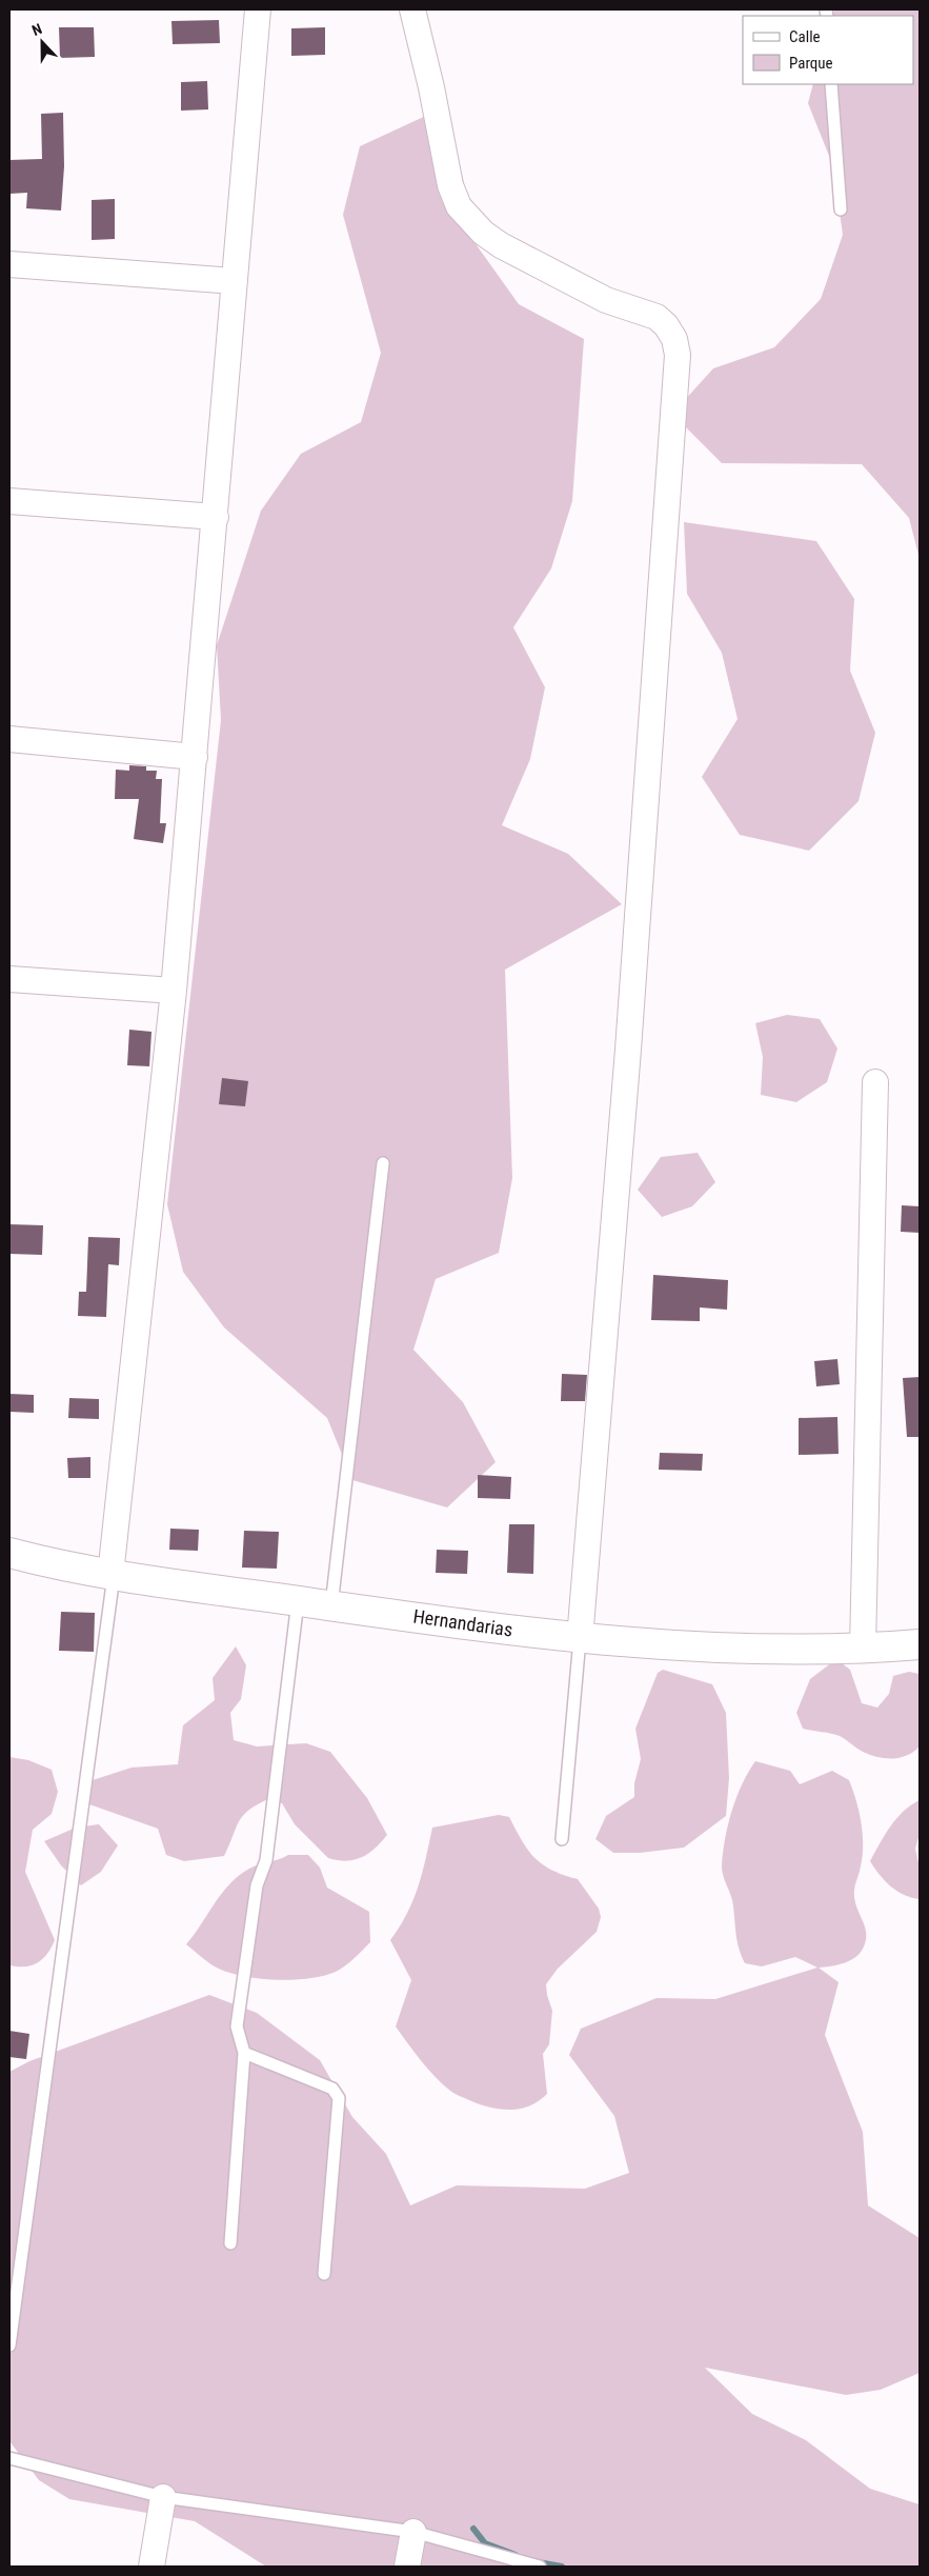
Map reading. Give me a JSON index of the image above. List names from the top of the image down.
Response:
{
  "streets": {
    "street": ["Hernandarias"]
  },
  "legend": ["Calle", "Parque"],
  "north": "top"
}
